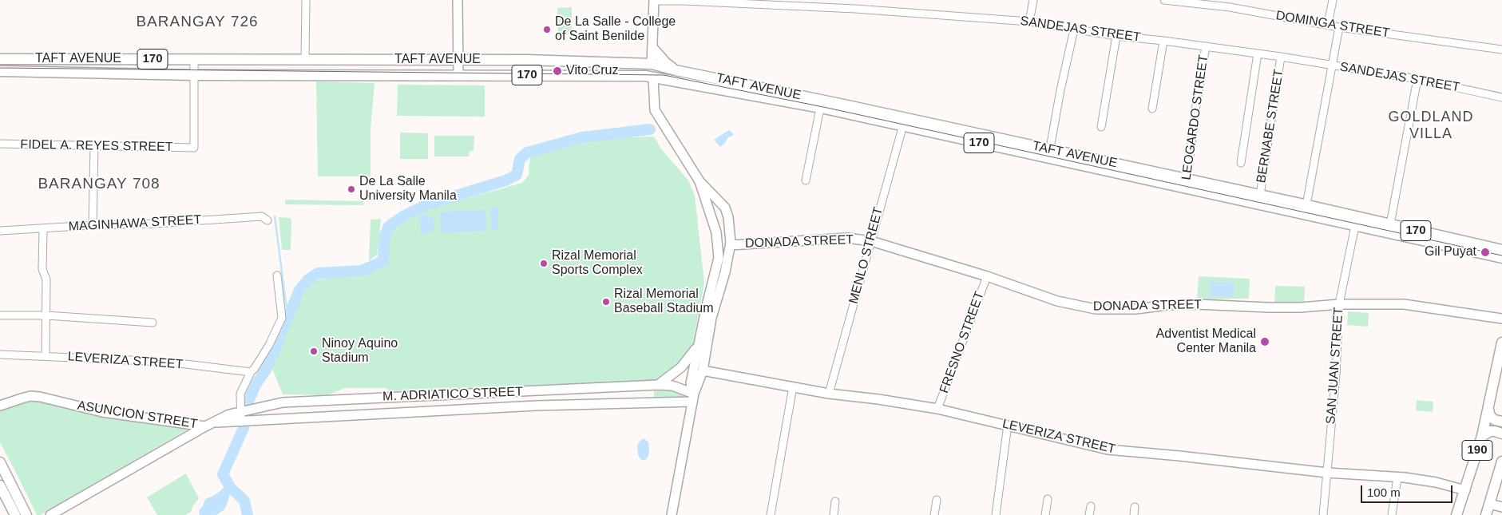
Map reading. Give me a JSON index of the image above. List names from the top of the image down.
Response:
{
  "streets": {
    "main road": ["TAFT AVENUE", "170", "190"],
    "street": [
      "DOMINGA STREET",
      "SANDEJAS STREET",
      "LEOGARDO STREET",
      "BERNABE STREET",
      "FIDEL A. REYES STREET",
      "MAGINHAWA STREET",
      "DONADA STREET",
      "MENLO STREET",
      "FRESNO STREET",
      "LEVERIZA STREET",
      "SAN JUAN STREET",
      "M. ADRIATICO STREET",
      "ASUNCION STREET"
    ]
  },
  "crossings": [
    ["SANDEJAS STREET", "LEOGARDO STREET"],
    ["SANDEJAS STREET", "BERNABE STREET"],
    ["TAFT AVENUE", "LEOGARDO STREET"],
    ["TAFT AVENUE", "BERNABE STREET"],
    ["TAFT AVENUE", "FIDEL A. REYES STREET"],
    ["TAFT AVENUE", "MENLO STREET"],
    ["TAFT AVENUE", "SAN JUAN STREET"],
    ["DONADA STREET", "MENLO STREET"],
    ["DONADA STREET", "FRESNO STREET"],
    ["DONADA STREET", "SAN JUAN STREET"],
    ["MENLO STREET", "LEVERIZA STREET"],
    ["FRESNO STREET", "LEVERIZA STREET"],
    ["LEVERIZA STREET", "SAN JUAN STREET"],
    ["LEVERIZA STREET", "190"],
    ["M. ADRIATICO STREET", "ASUNCION STREET"]
  ],
  "districts": ["BARANGAY 726", "GOLDLAND VILLA", "BARANGAY 708"],
  "places": [
    "De La Salle - College of Saint Benilde",
    "Vito Cruz",
    "De La Salle University Manila",
    "Gil Puyat",
    "Rizal Memorial Sports Complex",
    "Rizal Memorial Baseball Stadium",
    "Adventist Medical Center Manila",
    "Ninoy Aquino Stadium"
  ],
  "scale_bar": "100 m"
}
